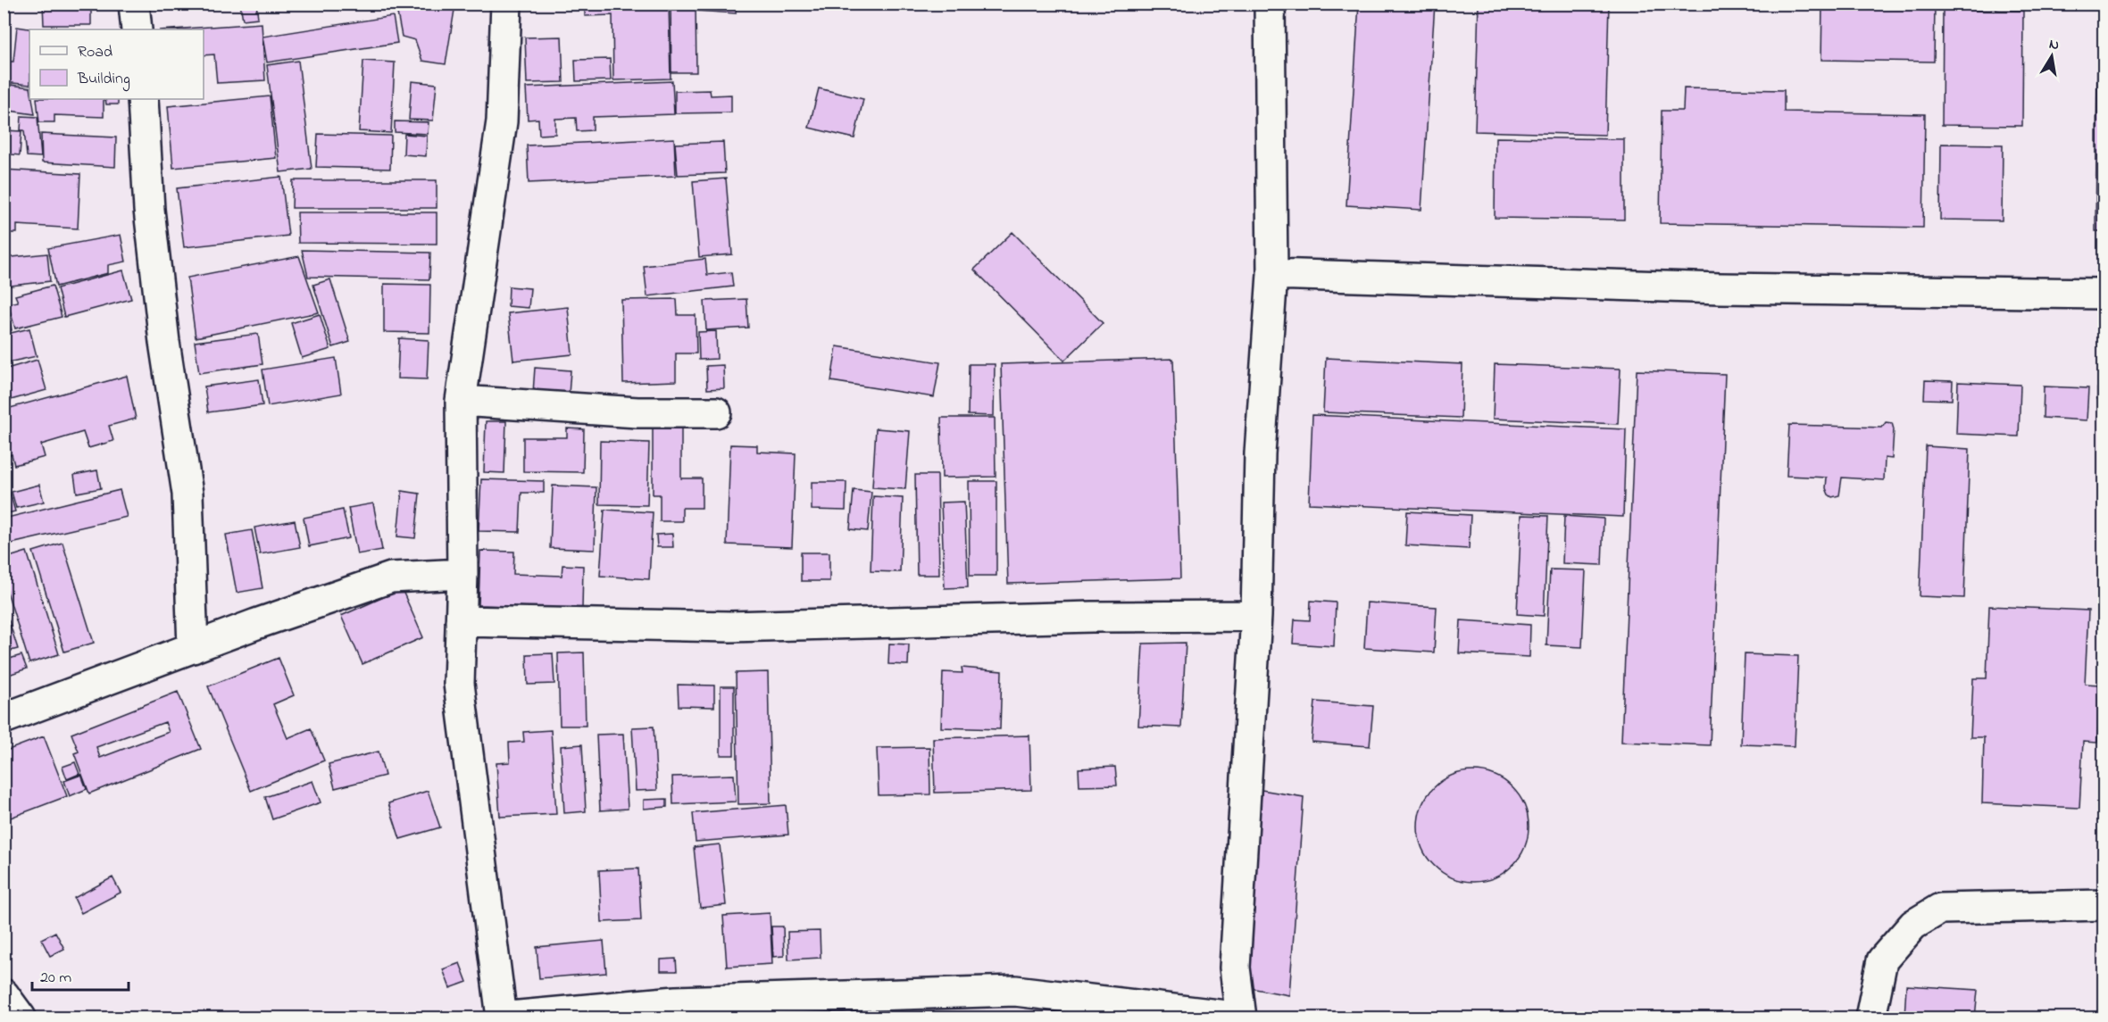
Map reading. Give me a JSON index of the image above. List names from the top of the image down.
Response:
{
  "legend": ["Road", "Building"],
  "scale_bar": "20 m",
  "north": "top"
}
